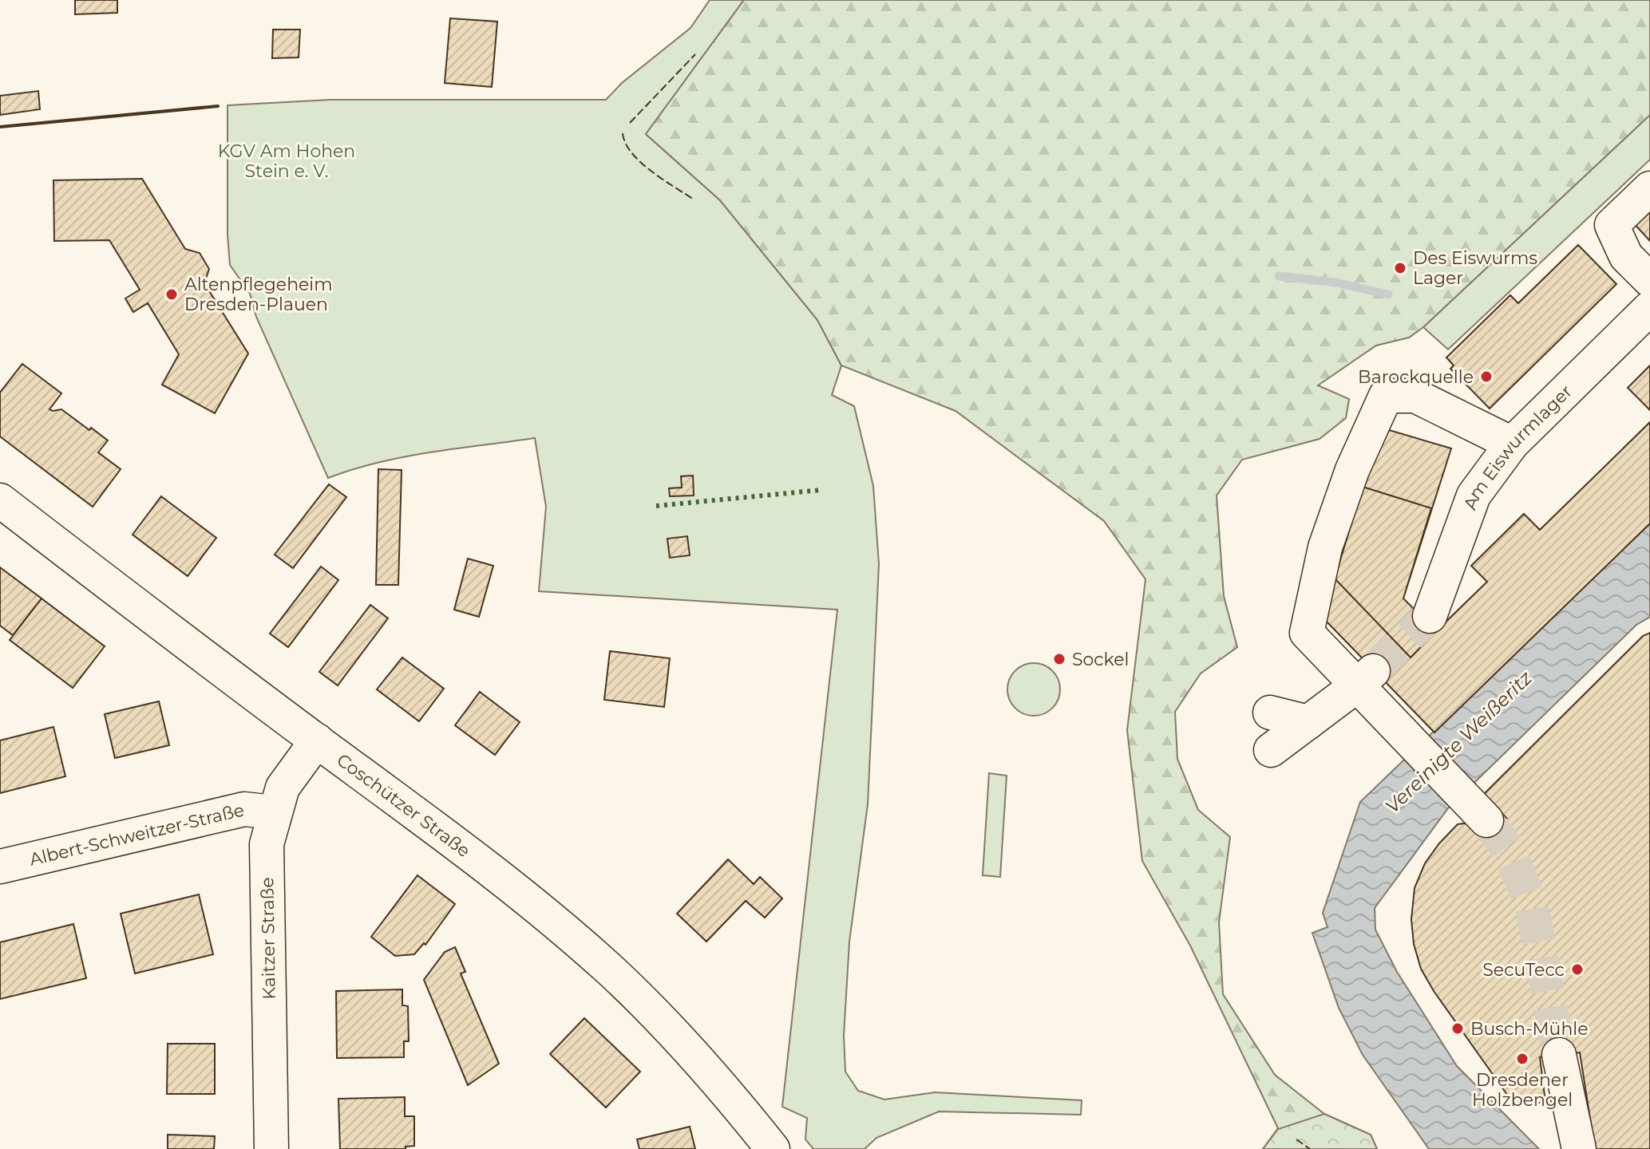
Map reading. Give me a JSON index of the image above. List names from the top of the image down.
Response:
{
  "streets": {
    "street": [
      "Am Eiswurmlager",
      "Coschützer Straße",
      "Albert-Schweitzer-Straße",
      "Kaitzer Straße"
    ]
  },
  "crossings": [
    ["Coschützer Straße", "Kaitzer Straße"],
    ["Albert-Schweitzer-Straße", "Kaitzer Straße"]
  ],
  "water": ["Vereinigte Weißeritz"],
  "parks": ["KGV Am Hohen Stein e. V."],
  "places": [
    "Des Eiswurms Lager",
    "Altenpflegeheim Dresden-Plauen",
    "Barockquelle",
    "Sockel",
    "SecuTecc",
    "Busch-Mühle",
    "Dresdener Holzbengel"
  ]
}
